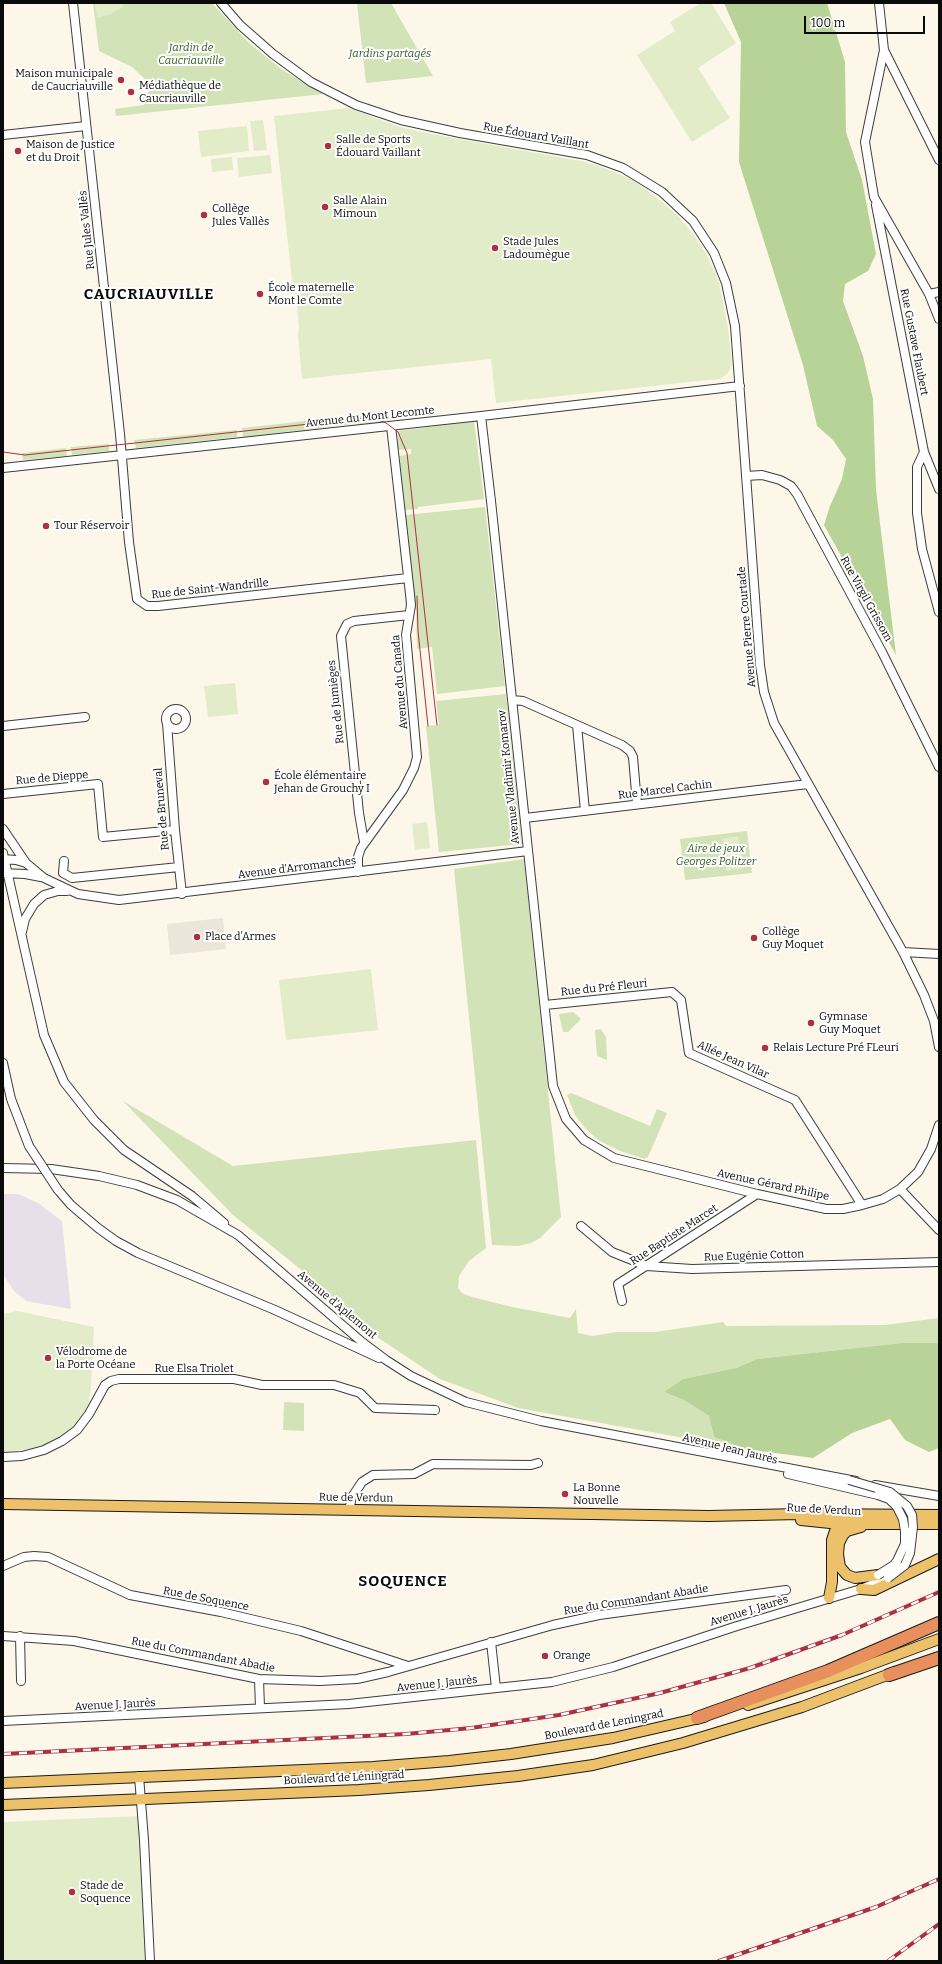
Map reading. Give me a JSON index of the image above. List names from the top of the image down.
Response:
{
  "streets": {
    "main road": ["Rue de Verdun", "Boulevard de Leningrad", "Boulevard de Léningrad"],
    "street": [
      "Rue Édouard Vaillant",
      "Rue Jules Vallès",
      "Rue Gustave Flaubert",
      "Avenue du Mont Lecomte",
      "Rue de Saint-Wandrille",
      "Rue Virgil Grissom",
      "Avenue Pierre Courtade",
      "Avenue du Canada",
      "Rue de Jumièges",
      "Avenue Vladimir Komarov",
      "Rue de Dieppe",
      "Rue Marcel Cachin",
      "Rue de Bruneval",
      "Avenue d'Arromanches",
      "Rue du Pré Fleuri",
      "Allée Jean Vilar",
      "Avenue Gérard Philipe",
      "Rue Baptiste Marcet",
      "Rue Eugénie Cotton",
      "Avenue d'Aplemont",
      "Rue Elsa Triolet",
      "Avenue Jean Jaurès",
      "Rue de Soquence",
      "Rue du Commandant Abadie",
      "Avenue J. Jaurès"
    ]
  },
  "crossings": [
    ["Rue Édouard Vaillant", "Avenue du Mont Lecomte"],
    ["Rue Édouard Vaillant", "Avenue Pierre Courtade"],
    ["Rue Jules Vallès", "Avenue du Mont Lecomte"],
    ["Rue Jules Vallès", "Rue de Saint-Wandrille"],
    ["Avenue du Mont Lecomte", "Rue de Saint-Wandrille"],
    ["Avenue du Mont Lecomte", "Avenue Pierre Courtade"],
    ["Avenue du Mont Lecomte", "Avenue du Canada"],
    ["Avenue du Mont Lecomte", "Avenue Vladimir Komarov"],
    ["Rue de Saint-Wandrille", "Avenue du Canada"],
    ["Rue Virgil Grissom", "Avenue Pierre Courtade"],
    ["Avenue Pierre Courtade", "Rue Marcel Cachin"],
    ["Avenue du Canada", "Rue de Jumièges"],
    ["Avenue du Canada", "Avenue d'Arromanches"],
    ["Avenue Vladimir Komarov", "Rue Marcel Cachin"],
    ["Avenue Vladimir Komarov", "Avenue d'Arromanches"],
    ["Avenue Vladimir Komarov", "Rue du Pré Fleuri"],
    ["Avenue Vladimir Komarov", "Avenue Gérard Philipe"],
    ["Rue de Dieppe", "Rue de Bruneval"],
    ["Rue de Bruneval", "Avenue d'Arromanches"],
    ["Rue du Pré Fleuri", "Allée Jean Vilar"],
    ["Allée Jean Vilar", "Avenue Gérard Philipe"],
    ["Avenue Gérard Philipe", "Rue Baptiste Marcet"],
    ["Rue Baptiste Marcet", "Rue Eugénie Cotton"],
    ["Avenue d'Aplemont", "Avenue Jean Jaurès"],
    ["Rue de Soquence", "Rue du Commandant Abadie"]
  ],
  "districts": ["CAUCRIAUVILLE", "SOQUENCE"],
  "parks": ["Jardin de Caucriauville", "Jardins partagés", "Aire de jeux Georges Politzer"],
  "places": [
    "Maison municipale de Caucriauville",
    "Médiathèque de Caucriauville",
    "Salle de Sports Édouard Vaillant",
    "Maison de Justice et du Droit",
    "Salle Alain Mimoun",
    "Collège Jules Vallès",
    "Stade Jules Ladoumègue",
    "École maternelle Mont le Comte",
    "Tour Réservoir",
    "École élémentaire Jehan de Grouchy I",
    "Place d'Armes",
    "Collège Guy Moquet",
    "Gymnase Guy Moquet",
    "Relais Lecture Pré FLeuri",
    "Vélodrome de la Porte Océane",
    "La Bonne Nouvelle",
    "Orange",
    "Stade de Soquence"
  ],
  "scale_bar": "100 m"
}
